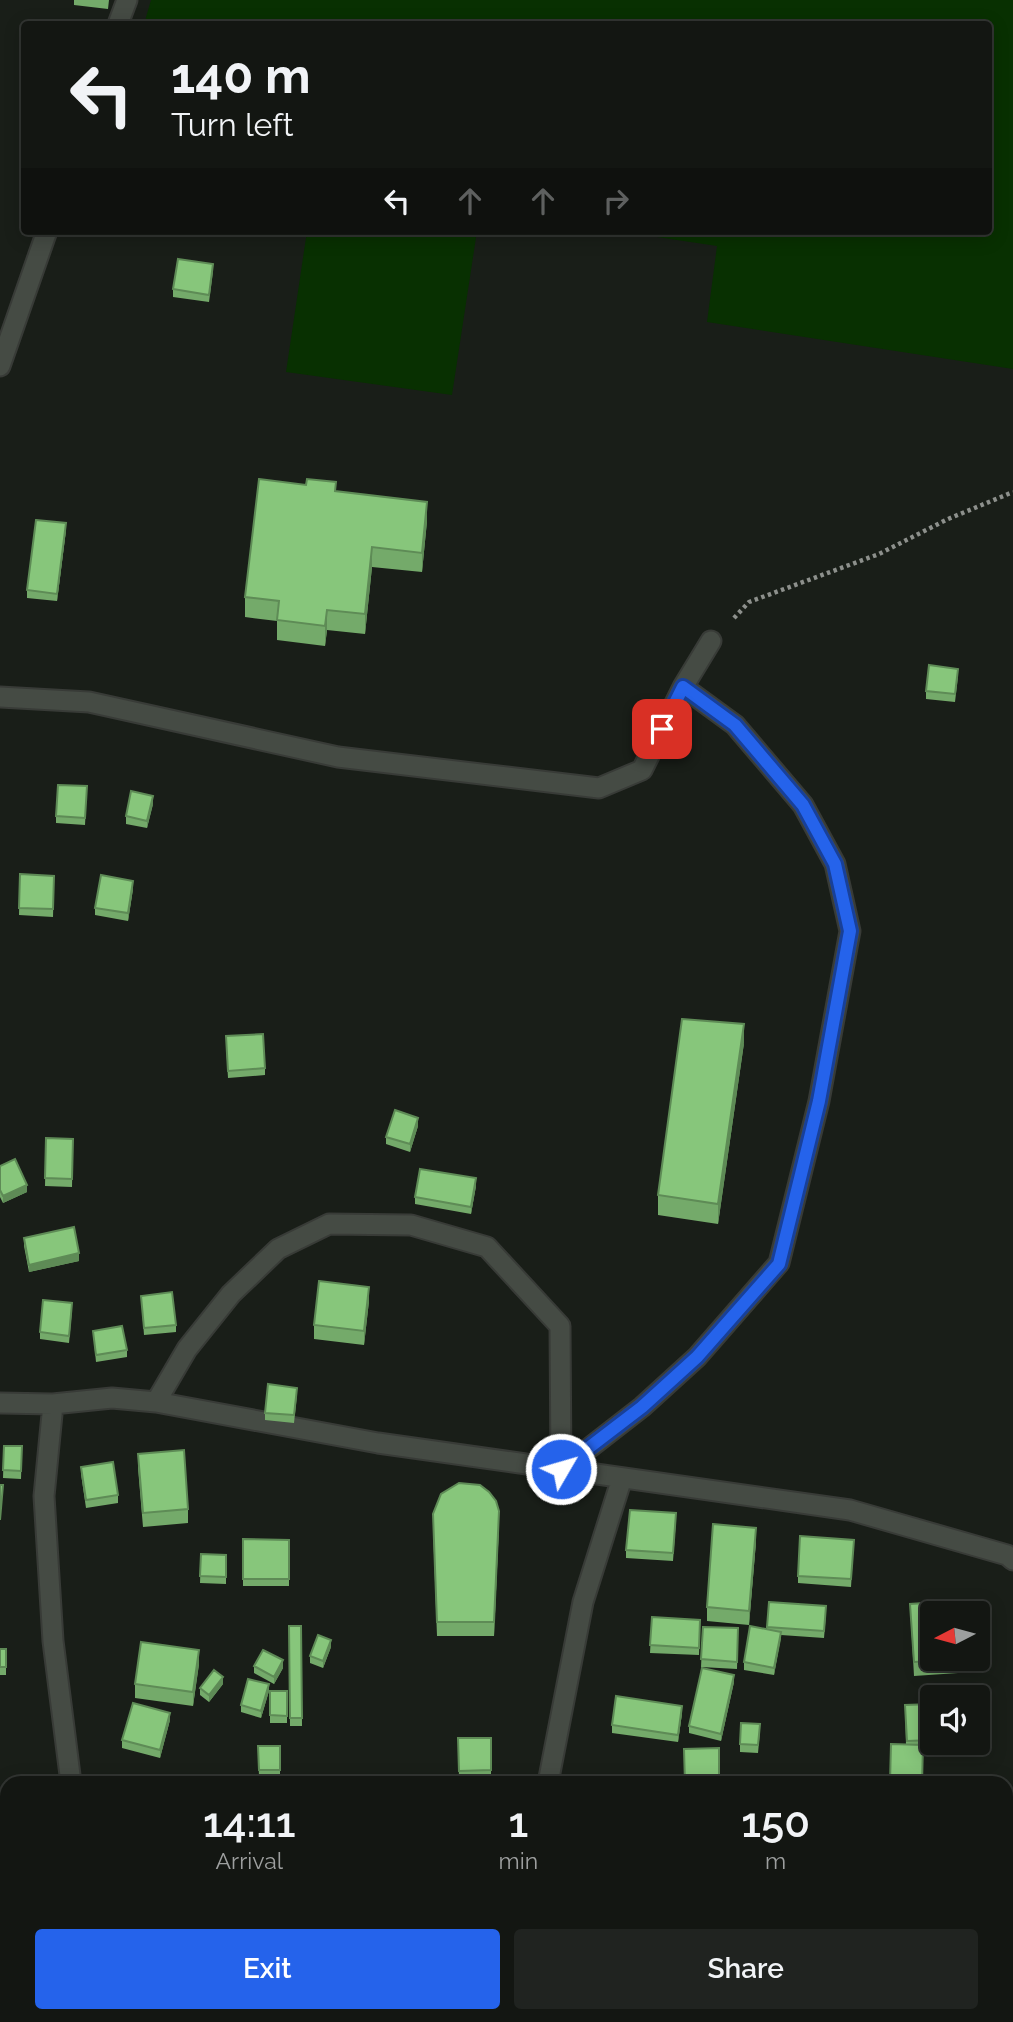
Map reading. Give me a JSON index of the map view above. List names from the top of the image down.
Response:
{
  "north": "left",
  "page": {
    "turn": ["140 m", "Turn left"],
    "eta": [
      "14:11",
      "Arrival",
      "1",
      "min",
      "150",
      "m"
    ],
    "buttons": ["Exit", "Share"]
  }
}
